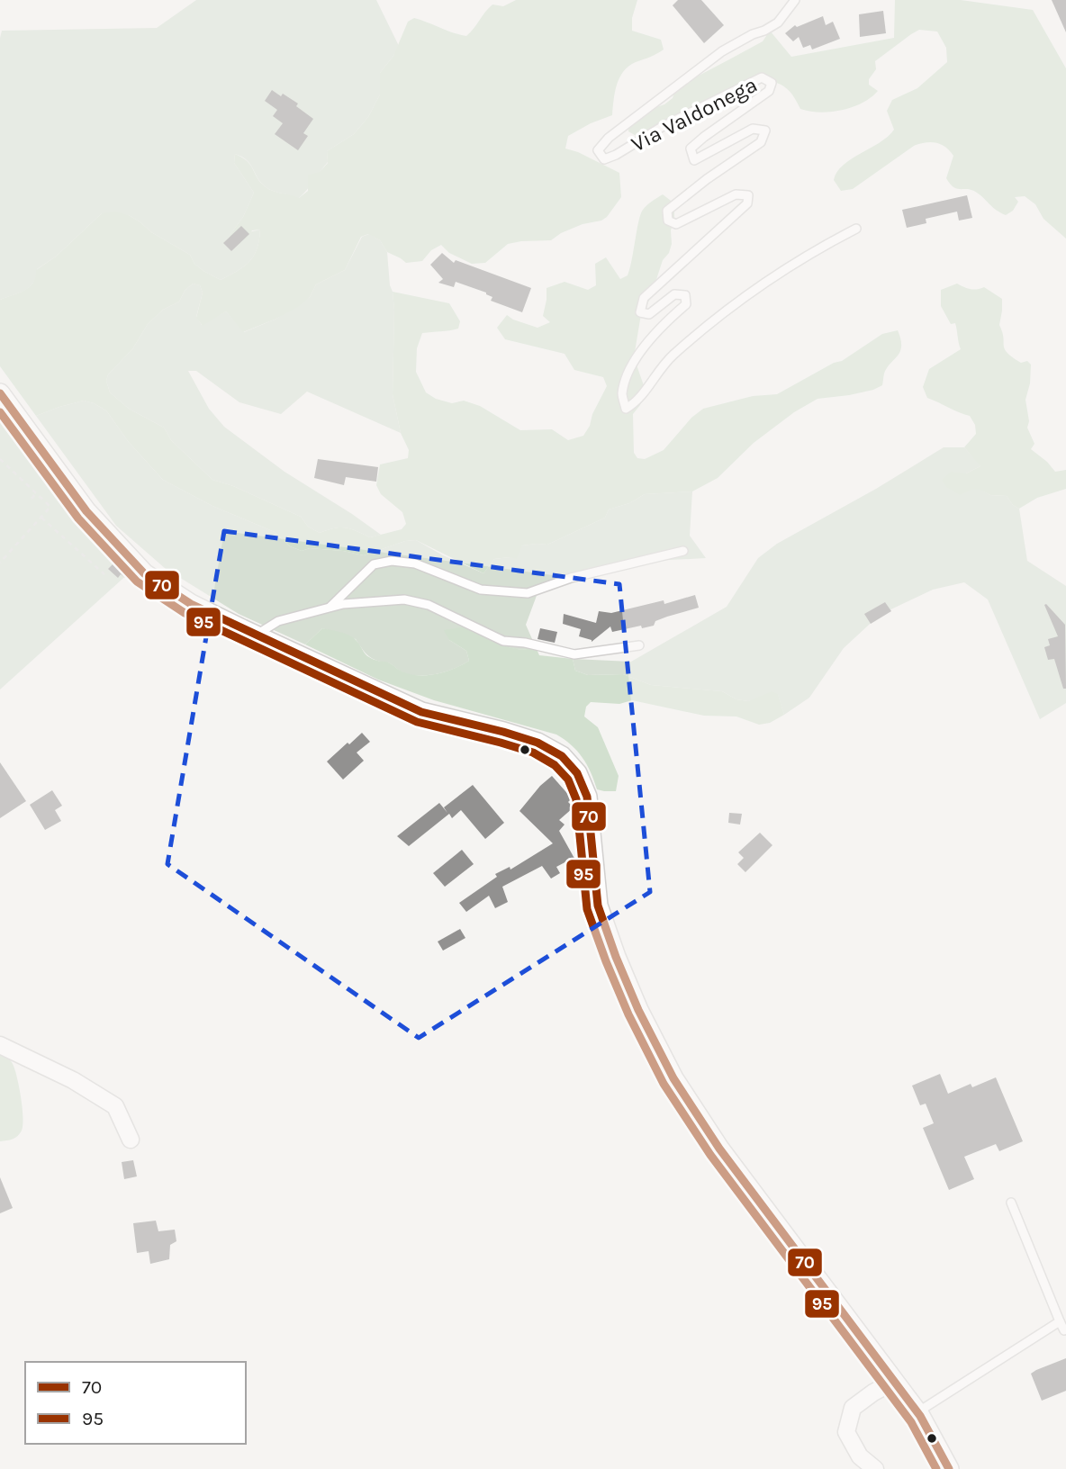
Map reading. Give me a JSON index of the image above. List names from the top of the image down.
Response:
{
  "streets": {
    "lane": ["Via Valdonega"]
  },
  "lines": ["transit line 70", "transit line 95"],
  "legend": ["70", "95"]
}
